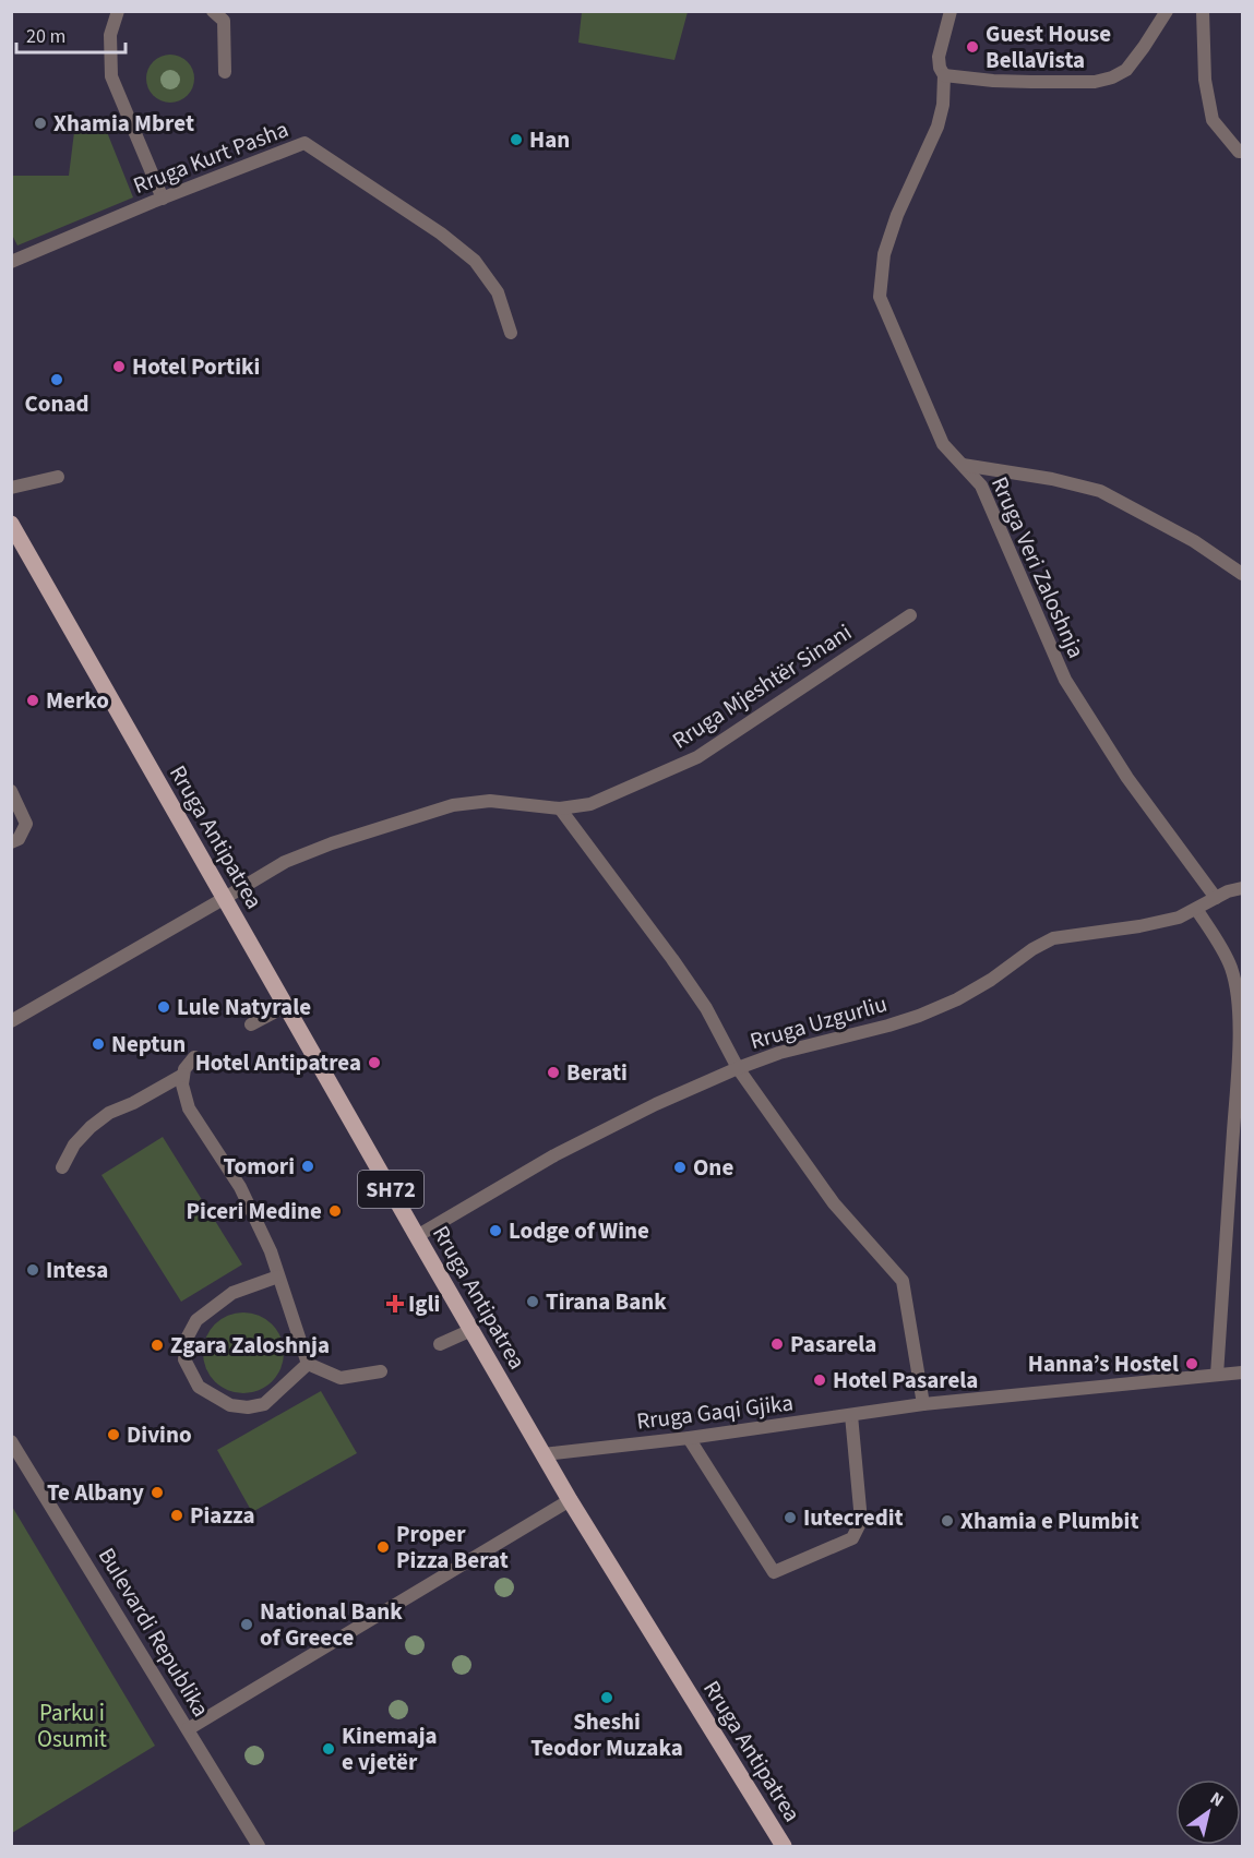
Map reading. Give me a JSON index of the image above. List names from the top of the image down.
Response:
{
  "streets": {
    "main road": ["Rruga Antipatrea", "SH72"],
    "street": [
      "Rruga Kurt Pasha",
      "Rruga Veri Zaloshnja",
      "Rruga Mjeshtër Sinani",
      "Rruga Uzgurliu",
      "Rruga Gaqi Gjika",
      "Bulevardi Republika"
    ]
  },
  "crossings": [
    ["Rruga Veri Zaloshnja", "Rruga Uzgurliu"],
    ["Rruga Mjeshtër Sinani", "Rruga Antipatrea"],
    ["Rruga Antipatrea", "Rruga Uzgurliu"],
    ["Rruga Antipatrea", "Rruga Gaqi Gjika"]
  ],
  "parks": ["Parku i Osumit"],
  "places": {
    "other": [
      "Guest House BellaVista",
      "Xhamia Mbret",
      "Han",
      "Hotel Portiki",
      "Conad",
      "Merko",
      "Lule Natyrale",
      "Neptun",
      "Hotel Antipatrea",
      "Berati",
      "Tomori",
      "One",
      "Piceri Medine",
      "Lodge of Wine",
      "Intesa",
      "Tirana Bank",
      "Pasarela",
      "Zgara Zaloshnja",
      "Hanna’s Hostel",
      "Hotel Pasarela",
      "Divino",
      "Te Albany",
      "Piazza",
      "Iutecredit",
      "Xhamia e Plumbit",
      "Proper Pizza Berat",
      "National Bank of Greece",
      "Sheshi Teodor Muzaka",
      "Kinemaja e vjetër"
    ],
    "health": ["Igli"]
  },
  "scale_bar": "20 m",
  "north": "top right"
}
